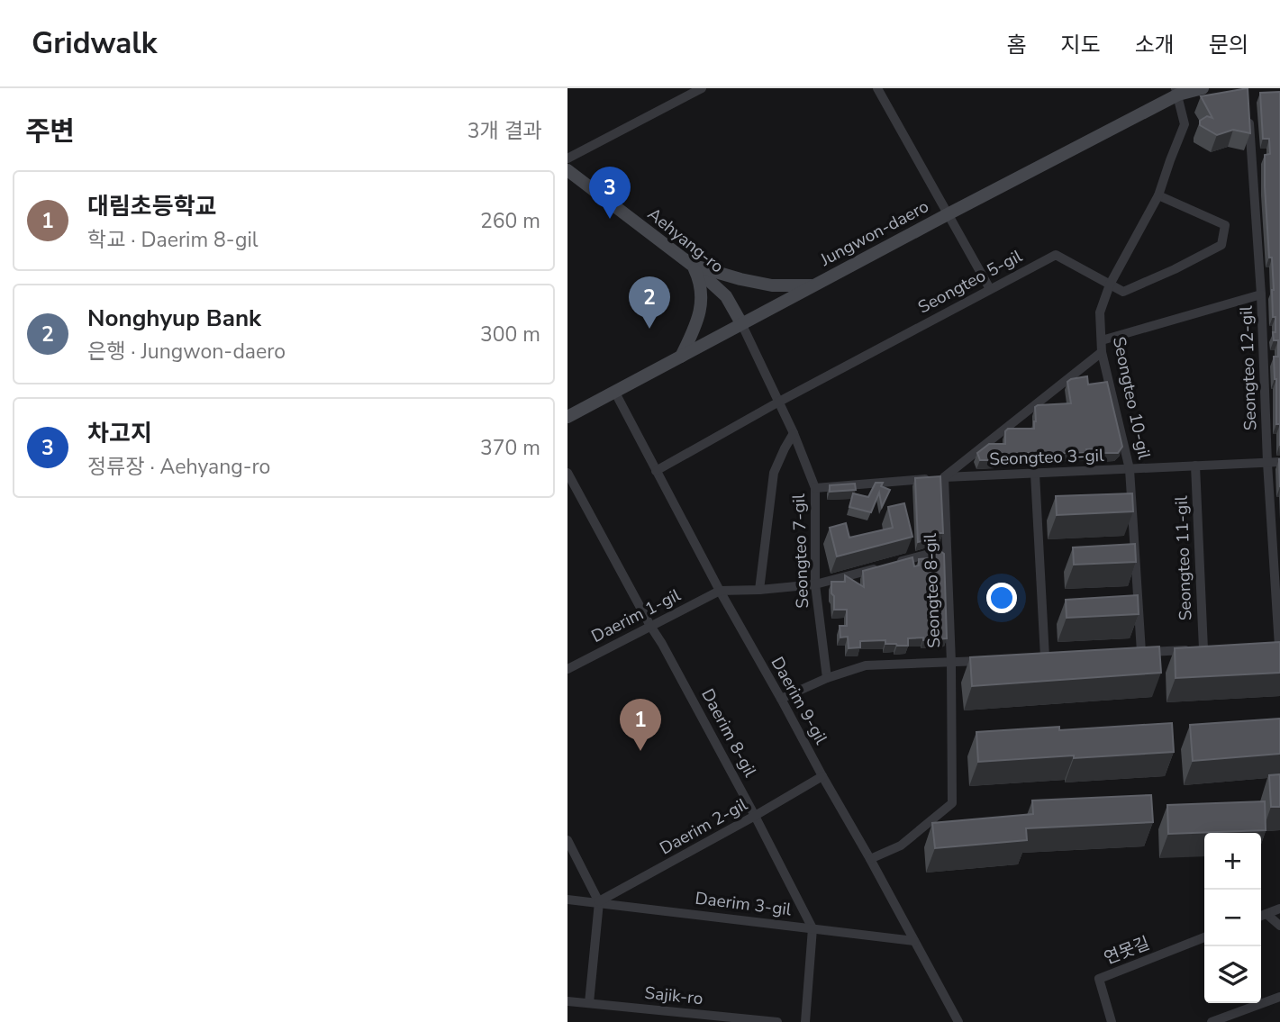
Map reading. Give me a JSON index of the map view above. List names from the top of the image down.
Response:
{
  "streets": {
    "street": [
      "Jungwon-daero",
      "Aehyang-ro",
      "Seongteo 5-gil",
      "Seongteo 12-gil",
      "Seongteo 10-gil",
      "Seongteo 3-gil",
      "Seongteo 7-gil",
      "Seongteo 11-gil",
      "Seongteo 8-gil",
      "Daerim 1-gil",
      "Daerim 9-gil",
      "Daerim 8-gil",
      "Daerim 2-gil",
      "Daerim 3-gil",
      "연못길",
      "Sajik-ro"
    ]
  },
  "crossings": [
    ["Jungwon-daero", "Aehyang-ro"],
    ["Jungwon-daero", "Seongteo 10-gil"],
    ["Jungwon-daero", "Seongteo 7-gil"],
    ["Jungwon-daero", "Daerim 9-gil"],
    ["Aehyang-ro", "Seongteo 7-gil"],
    ["Seongteo 5-gil", "Seongteo 10-gil"],
    ["Seongteo 5-gil", "Seongteo 7-gil"],
    ["Seongteo 5-gil", "Daerim 9-gil"],
    ["Seongteo 12-gil", "Seongteo 3-gil"],
    ["Seongteo 10-gil", "Seongteo 3-gil"],
    ["Seongteo 3-gil", "Seongteo 7-gil"],
    ["Seongteo 3-gil", "Seongteo 11-gil"],
    ["Seongteo 3-gil", "Seongteo 8-gil"],
    ["Seongteo 8-gil", "Daerim 9-gil"],
    ["Daerim 1-gil", "Daerim 9-gil"],
    ["Daerim 1-gil", "Daerim 8-gil"],
    ["Daerim 9-gil", "Daerim 2-gil"],
    ["Daerim 9-gil", "Daerim 3-gil"],
    ["Daerim 8-gil", "Daerim 2-gil"],
    ["Daerim 8-gil", "Daerim 3-gil"],
    ["Daerim 2-gil", "Daerim 3-gil"]
  ],
  "page": {
    "header": "Gridwalk",
    "nav": [
      "홈",
      "지도",
      "소개",
      "문의"
    ],
    "heading": ["주변", "3개 결과"],
    "pins": ["3", "2", "1"],
    "list": [
      {
        "mark": "1",
        "name": "대림초등학교",
        "note": "학교 · Daerim 8-gil",
        "value": "260 m"
      },
      {
        "mark": "2",
        "name": "Nonghyup Bank",
        "note": "은행 · Jungwon-daero",
        "value": "300 m"
      },
      {
        "mark": "3",
        "name": "차고지",
        "note": "정류장 · Aehyang-ro",
        "value": "370 m"
      }
    ],
    "map_buttons": ["+", "−"]
  }
}
